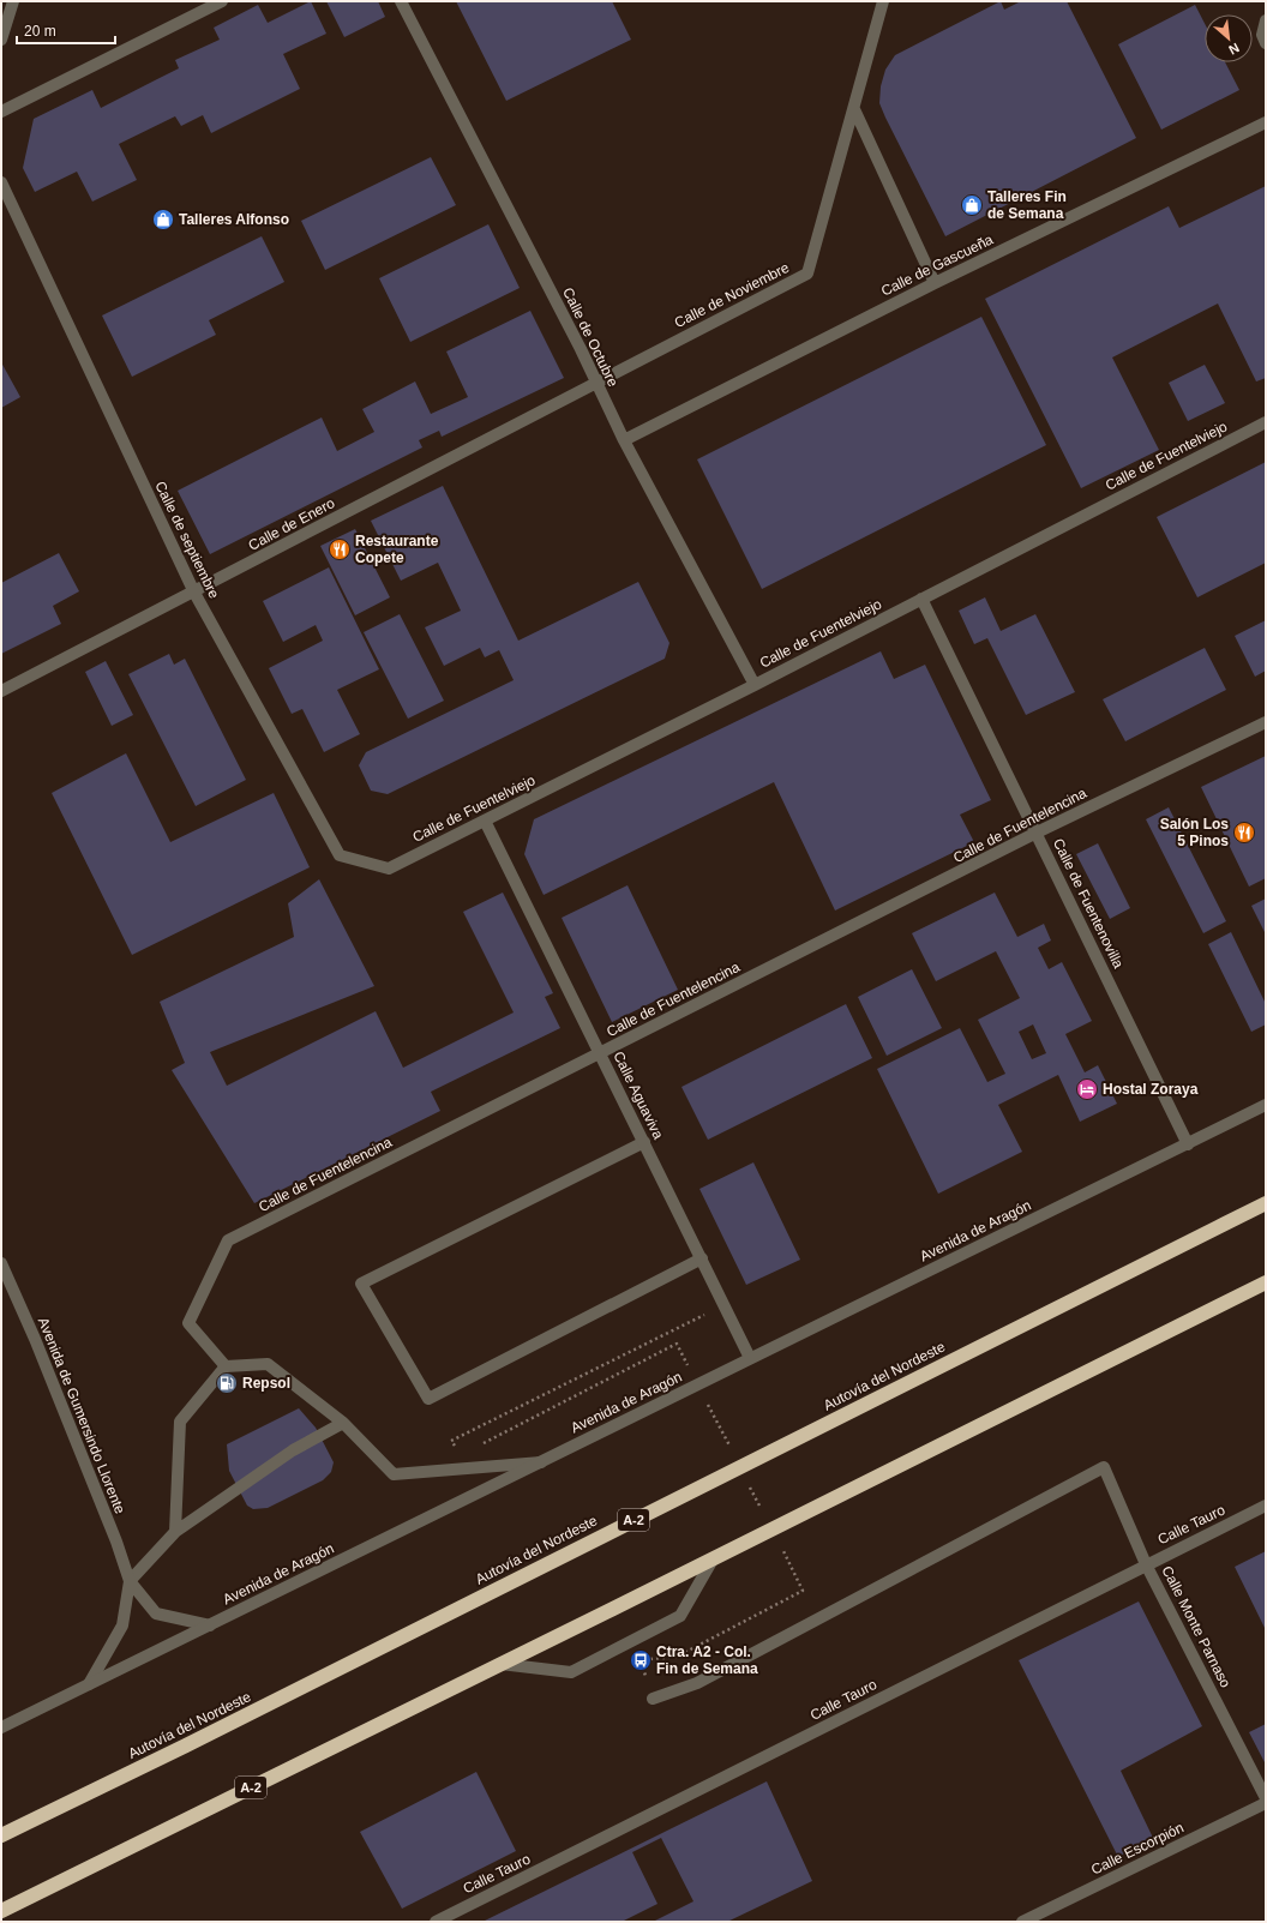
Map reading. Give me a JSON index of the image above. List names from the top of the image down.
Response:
{
  "streets": {
    "highway": ["Autovía del Nordeste", "A-2"],
    "street": [
      "Calle de Gascueña",
      "Calle de Noviembre",
      "Calle de Octubre",
      "Calle de Fuentelviejo",
      "Calle de Enero",
      "Calle de septiembre",
      "Calle de Fuentelencina",
      "Calle de Fuentenovilla",
      "Calle Aguaviva",
      "Avenida de Aragón",
      "Avenida de Gumersindo Llorente",
      "Calle Tauro",
      "Calle Monte Parnaso",
      "Calle Escorpión"
    ]
  },
  "crossings": [
    ["Calle de Gascueña", "Calle de Octubre"],
    ["Calle de Noviembre", "Calle de Octubre"],
    ["Calle de Noviembre", "Calle de Enero"],
    ["Calle de Octubre", "Calle de Fuentelviejo"],
    ["Calle de Octubre", "Calle de Enero"],
    ["Calle de Fuentelviejo", "Calle de septiembre"],
    ["Calle de Fuentelviejo", "Calle de Fuentenovilla"],
    ["Calle de Fuentelviejo", "Calle Aguaviva"],
    ["Calle de Enero", "Calle de septiembre"],
    ["Calle de Fuentelencina", "Calle de Fuentenovilla"],
    ["Calle de Fuentelencina", "Calle Aguaviva"],
    ["Calle de Fuentenovilla", "Avenida de Aragón"],
    ["Calle Aguaviva", "Avenida de Aragón"],
    ["Avenida de Aragón", "Avenida de Gumersindo Llorente"],
    ["Calle Tauro", "Calle Monte Parnaso"]
  ],
  "places": {
    "shop": ["Talleres Fin de Semana", "Talleres Alfonso"],
    "restaurant": ["Restaurante Copete", "Salón Los 5 Pinos"],
    "hotel": ["Hostal Zoraya"],
    "fuel station": ["Repsol"],
    "bus stop": ["Ctra. A2 - Col. Fin de Semana"]
  },
  "scale_bar": "20 m",
  "north": "bottom right"
}
